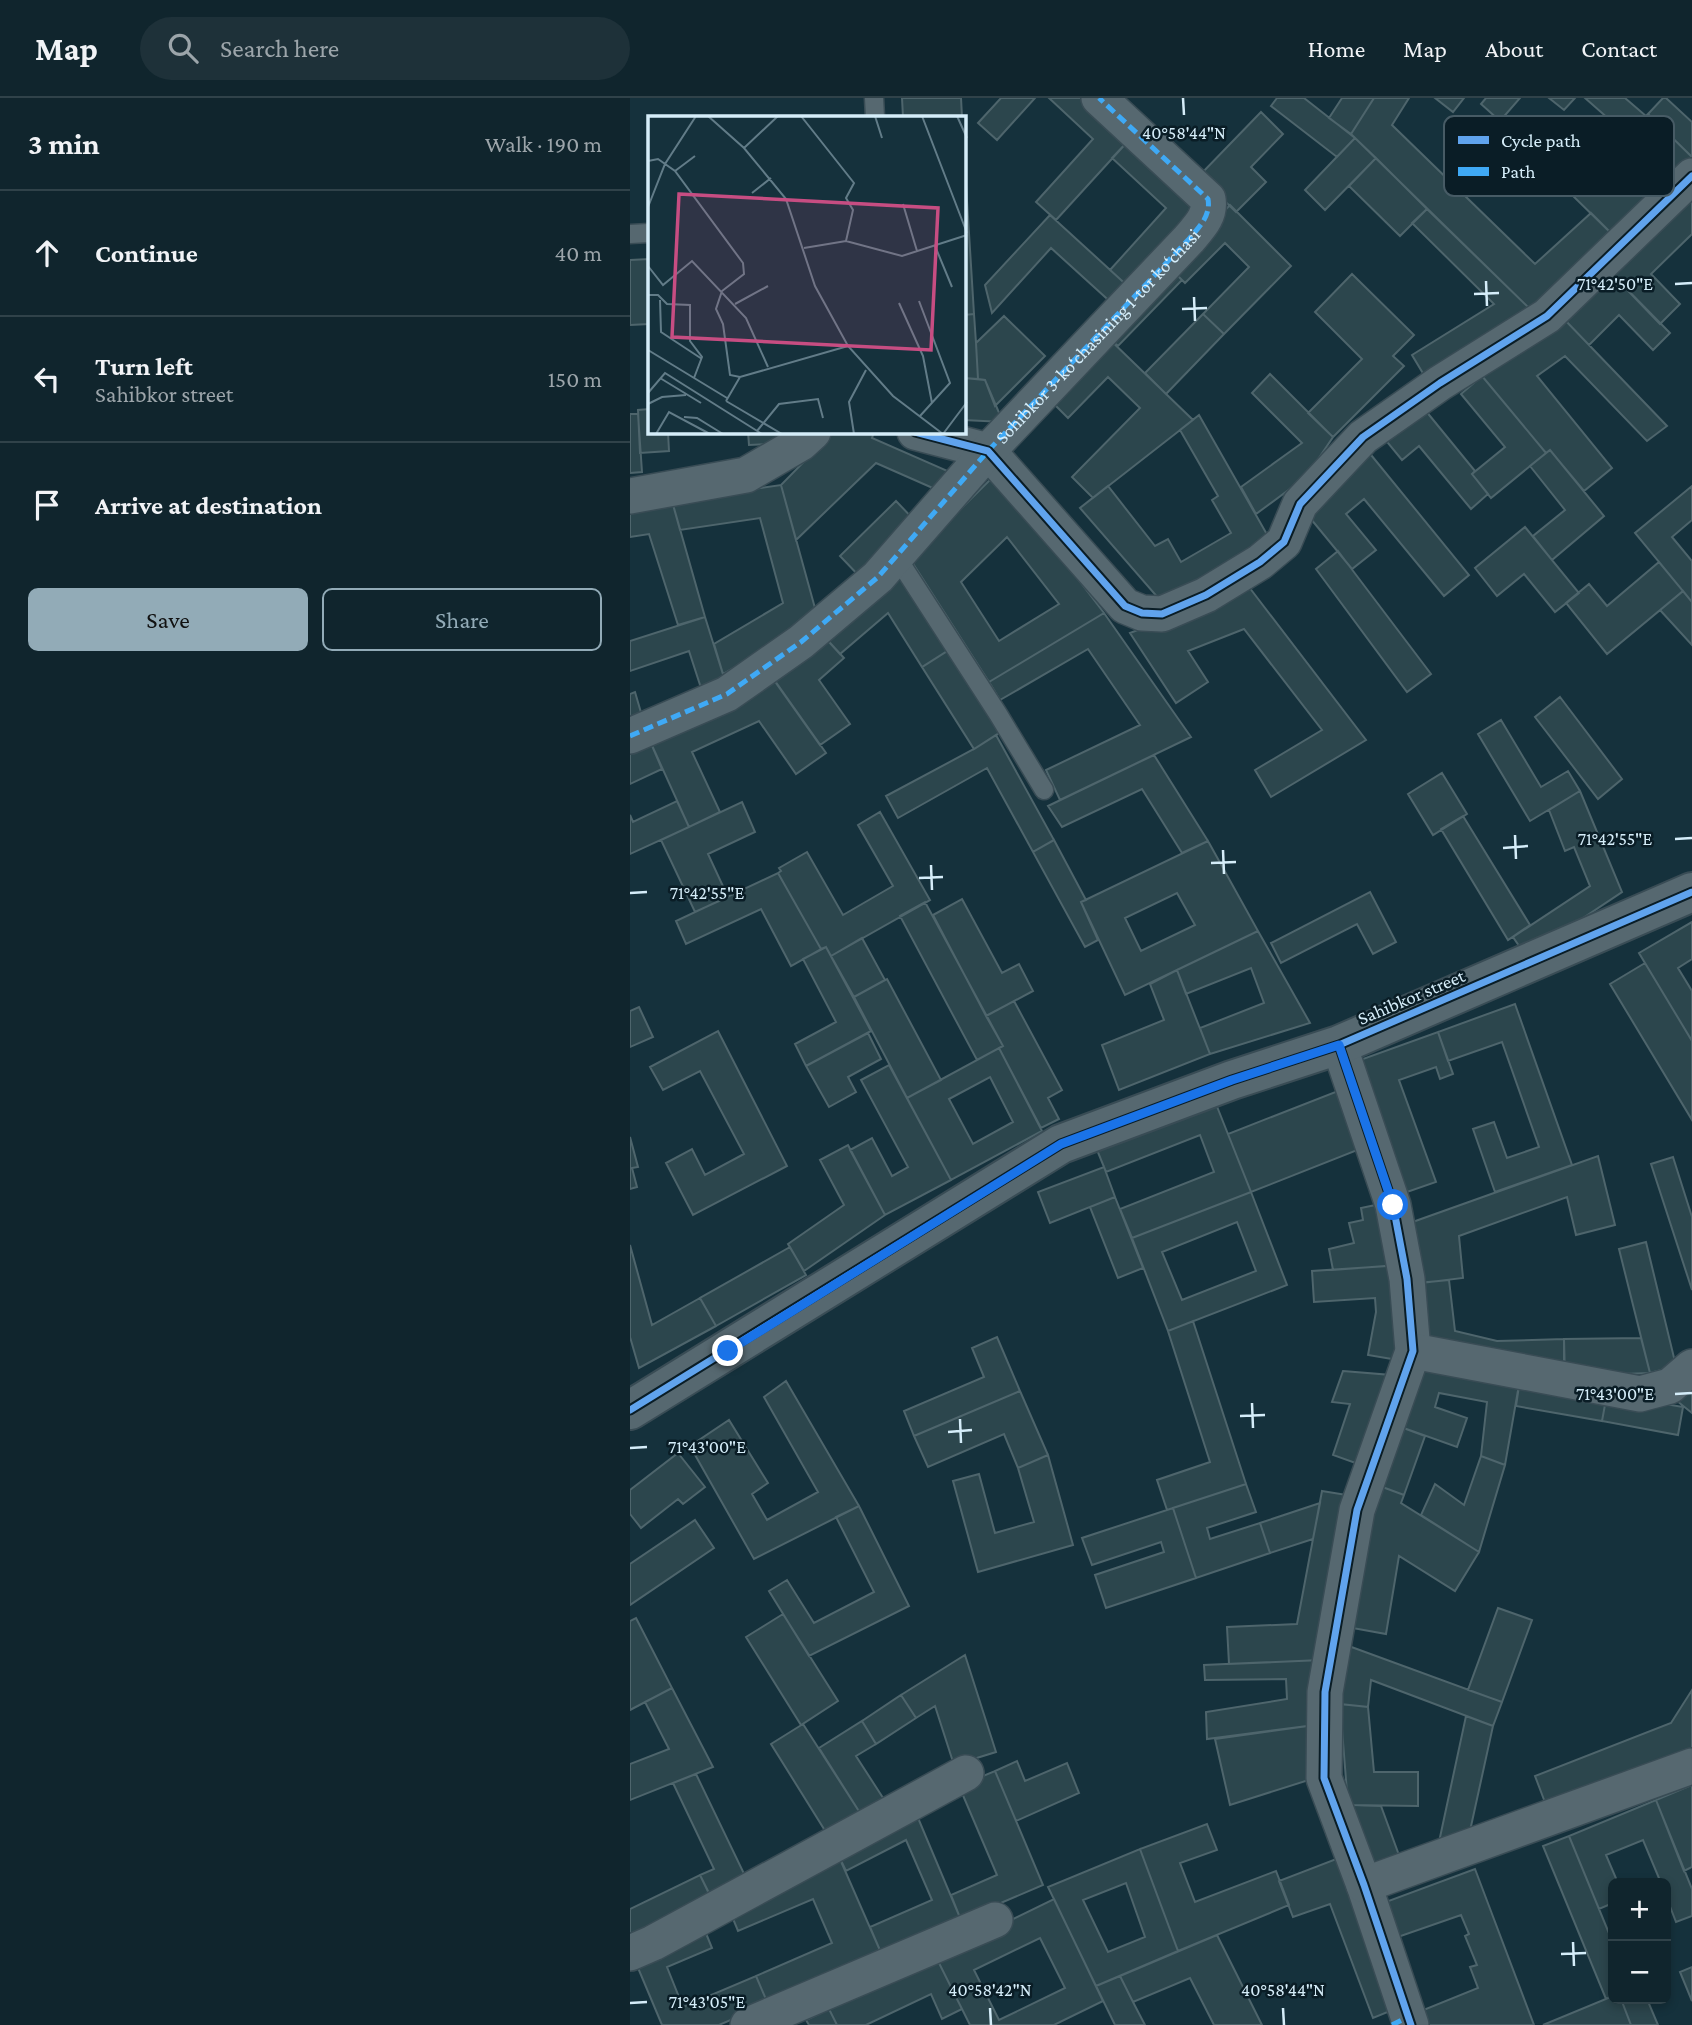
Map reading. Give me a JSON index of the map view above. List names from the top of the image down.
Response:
{
  "streets": {
    "street": ["Sohibkor 3-ko‘chasining 1-tor ko‘chasi", "Sahibkor street"]
  },
  "legend": ["Cycle path", "Path"],
  "page": {
    "header": "Map",
    "search": "Search here",
    "nav": [
      "Home",
      "Map",
      "About",
      "Contact"
    ],
    "heading": ["3 min", "Walk · 190 m"],
    "list": [
      ["Continue", "40 m"],
      ["Turn left", "Sahibkor street", "150 m"],
      "Arrive at destination"
    ],
    "buttons": ["Save", "Share"],
    "map_buttons": ["+", "−"]
  },
  "coordinates": [
    "40°58'44\"N",
    "71°42'50\"E",
    "71°42'55\"E",
    "71°43'00\"E",
    "40°58'42\"N",
    "71°43'05\"E"
  ]
}
